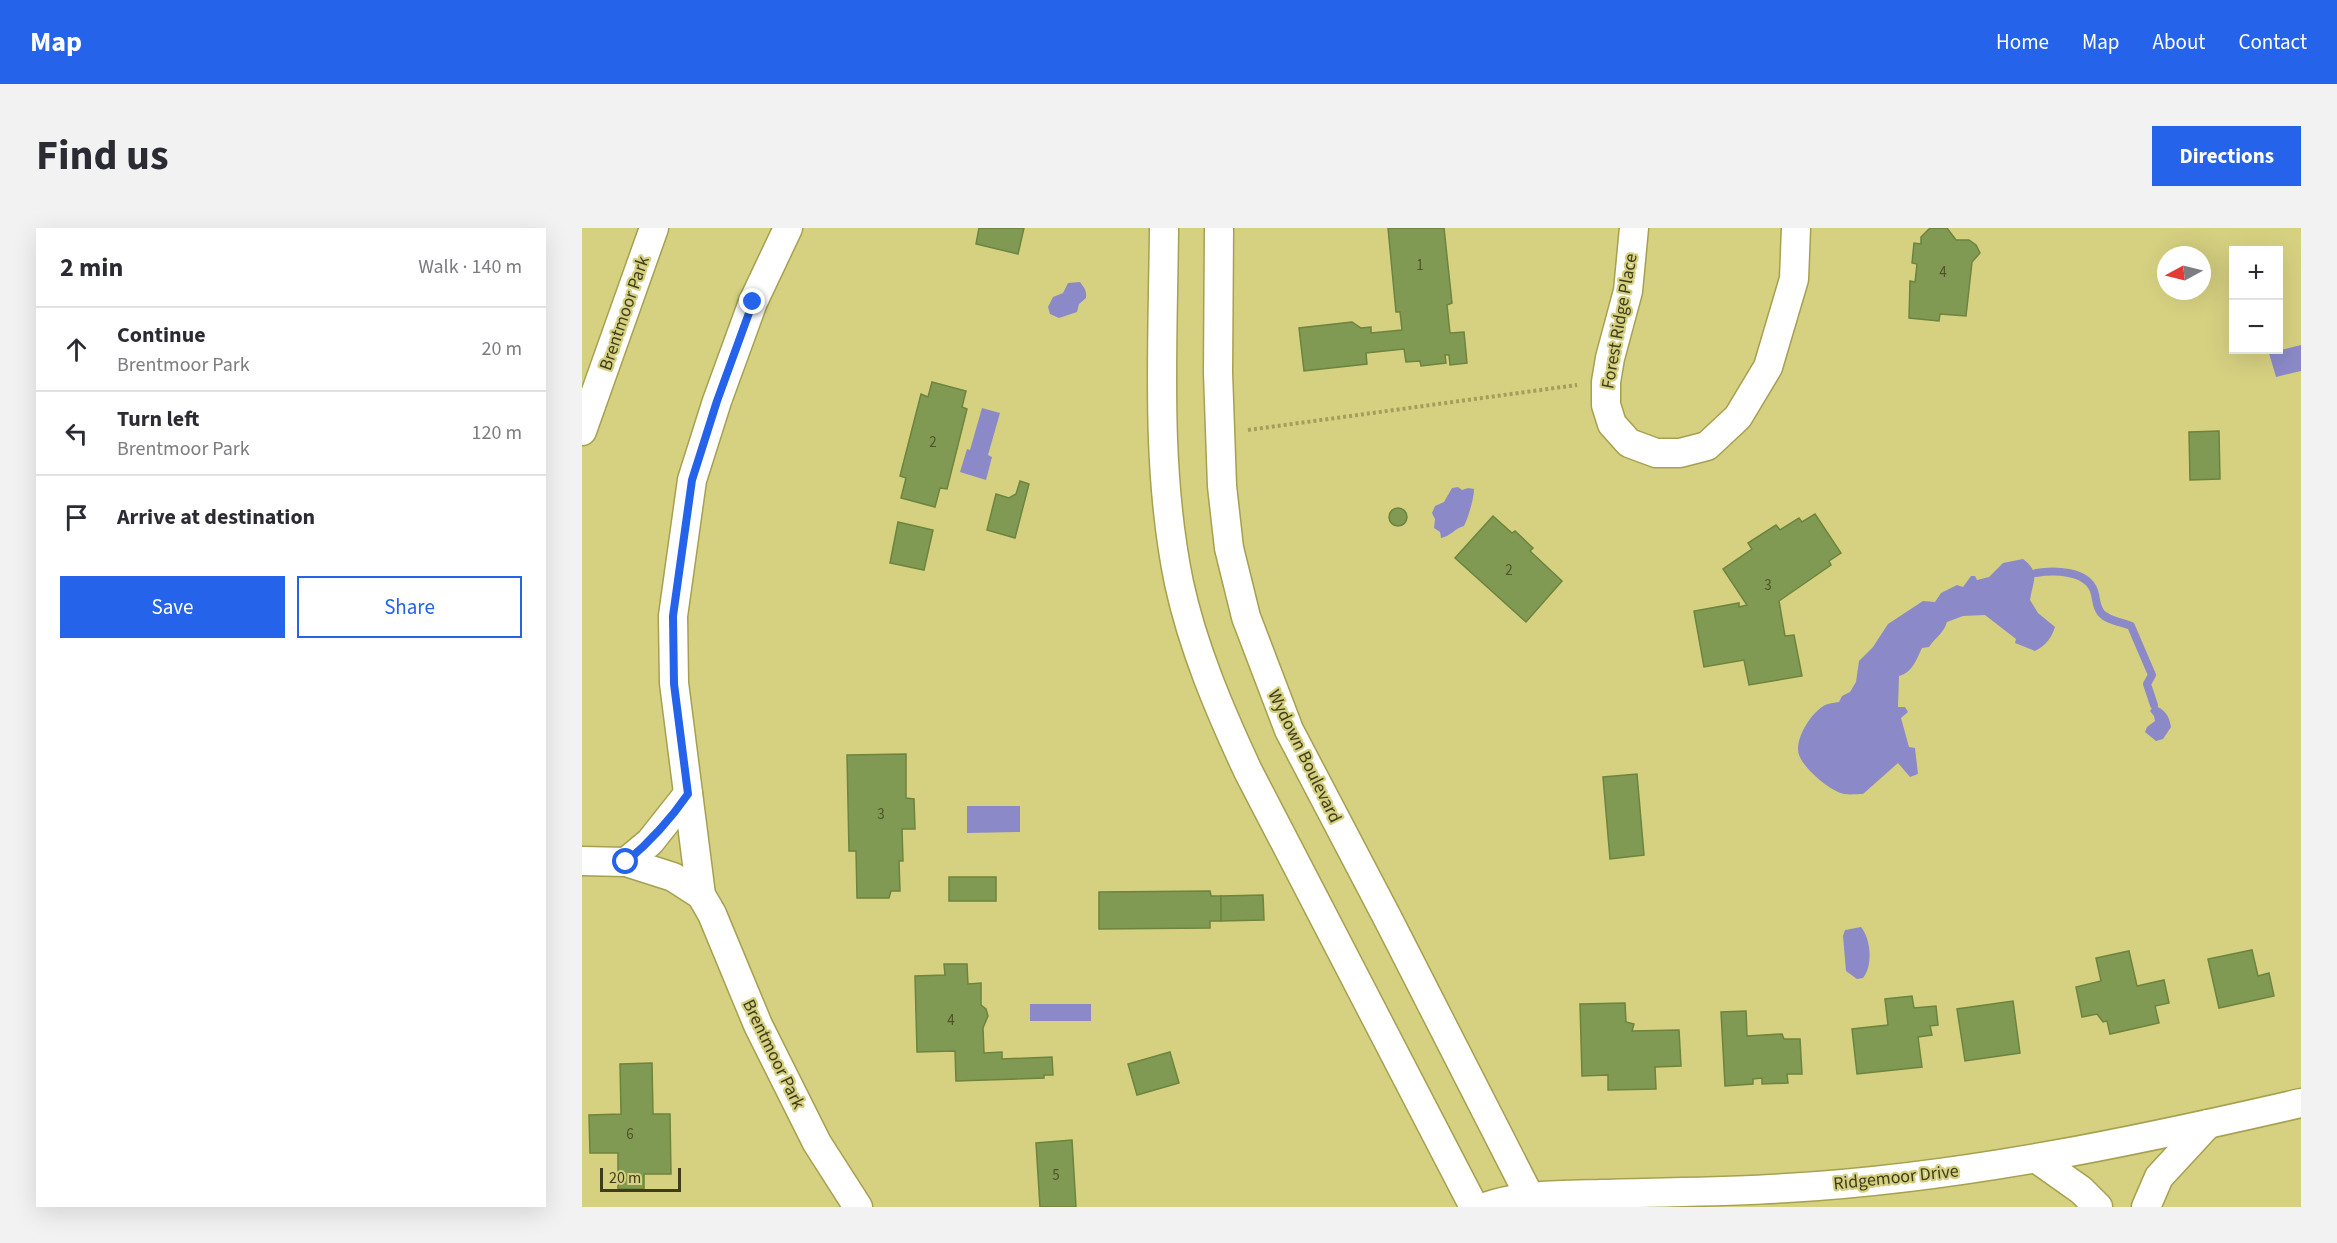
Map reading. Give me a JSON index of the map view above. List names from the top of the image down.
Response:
{
  "streets": {
    "street": [
      "Brentmoor Park",
      "Forest Ridge Place",
      "Wydown Boulevard",
      "Ridgemoor Drive"
    ]
  },
  "crossings": [
    ["Wydown Boulevard", "Ridgemoor Drive"]
  ],
  "house_numbers": [
    "1",
    "4",
    "2",
    "2",
    "3",
    "3",
    "4",
    "6",
    "5"
  ],
  "scale_bar": "20 m",
  "north": "left",
  "page": {
    "header": "Map",
    "nav": [
      "Home",
      "Map",
      "About",
      "Contact"
    ],
    "title": "Find us",
    "buttons": [
      "Directions",
      ["Save", "Share"]
    ],
    "heading": ["2 min", "Walk · 140 m"],
    "map_buttons": ["+", "−"],
    "list": [
      ["Continue", "Brentmoor Park", "20 m"],
      ["Turn left", "Brentmoor Park", "120 m"],
      "Arrive at destination"
    ],
    "scale": "20 m"
  }
}
